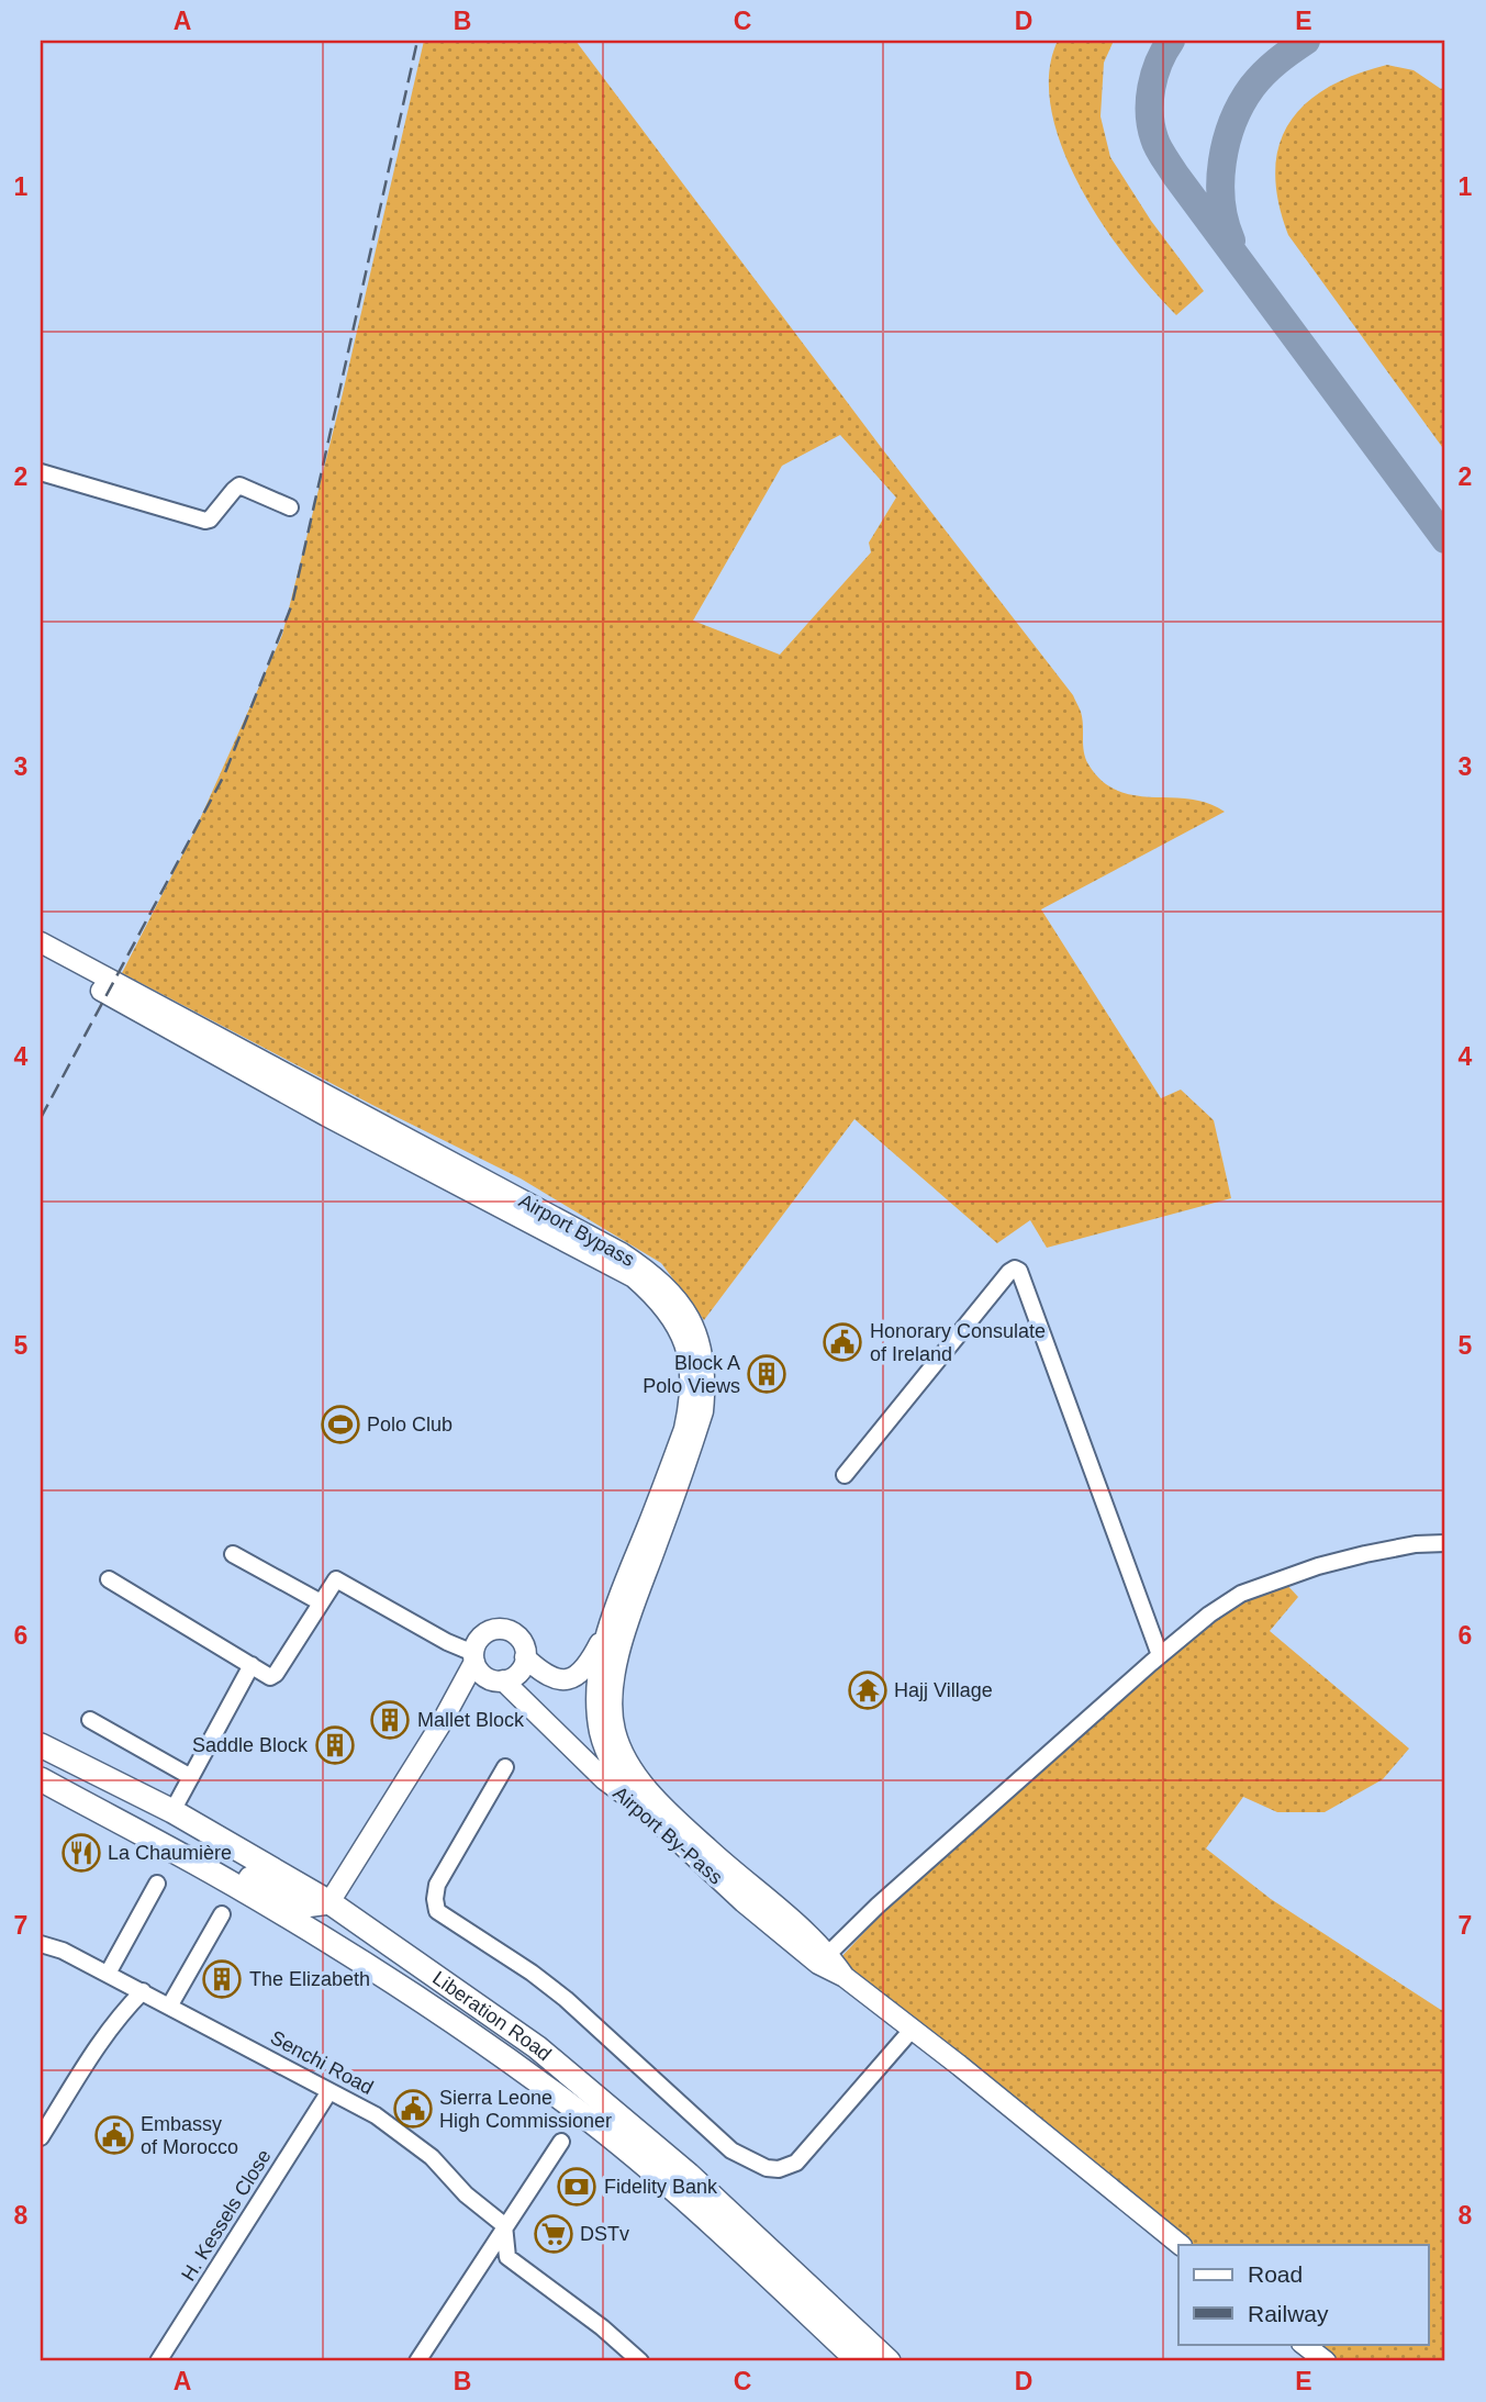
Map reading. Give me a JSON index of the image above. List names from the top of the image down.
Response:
{
  "streets": {
    "highway": ["Liberation Road"],
    "main road": ["Airport Bypass", "Airport By-Pass"],
    "street": ["Senchi Road", "H. Kessels Close"]
  },
  "crossings": [
    ["Airport Bypass", "Airport By-Pass"],
    ["Senchi Road", "H. Kessels Close"]
  ],
  "places": {
    "public building": ["Honorary Consulate of Ireland", "Sierra Leone High Commissioner", "Embassy of Morocco"],
    "building": [
      "Block A Polo Views",
      "Mallet Block",
      "Saddle Block",
      "The Elizabeth"
    ],
    "sports": ["Polo Club"],
    "temple": ["Hajj Village"],
    "restaurant": ["La Chaumière"],
    "bank": ["Fidelity Bank"],
    "supermarket": ["DSTv"]
  },
  "legend": ["Road", "Railway"],
  "grid": {
    "columns": [
      "A",
      "B",
      "C",
      "D",
      "E"
    ],
    "rows": [
      "1",
      "2",
      "3",
      "4",
      "5",
      "6",
      "7",
      "8"
    ]
  }
}
